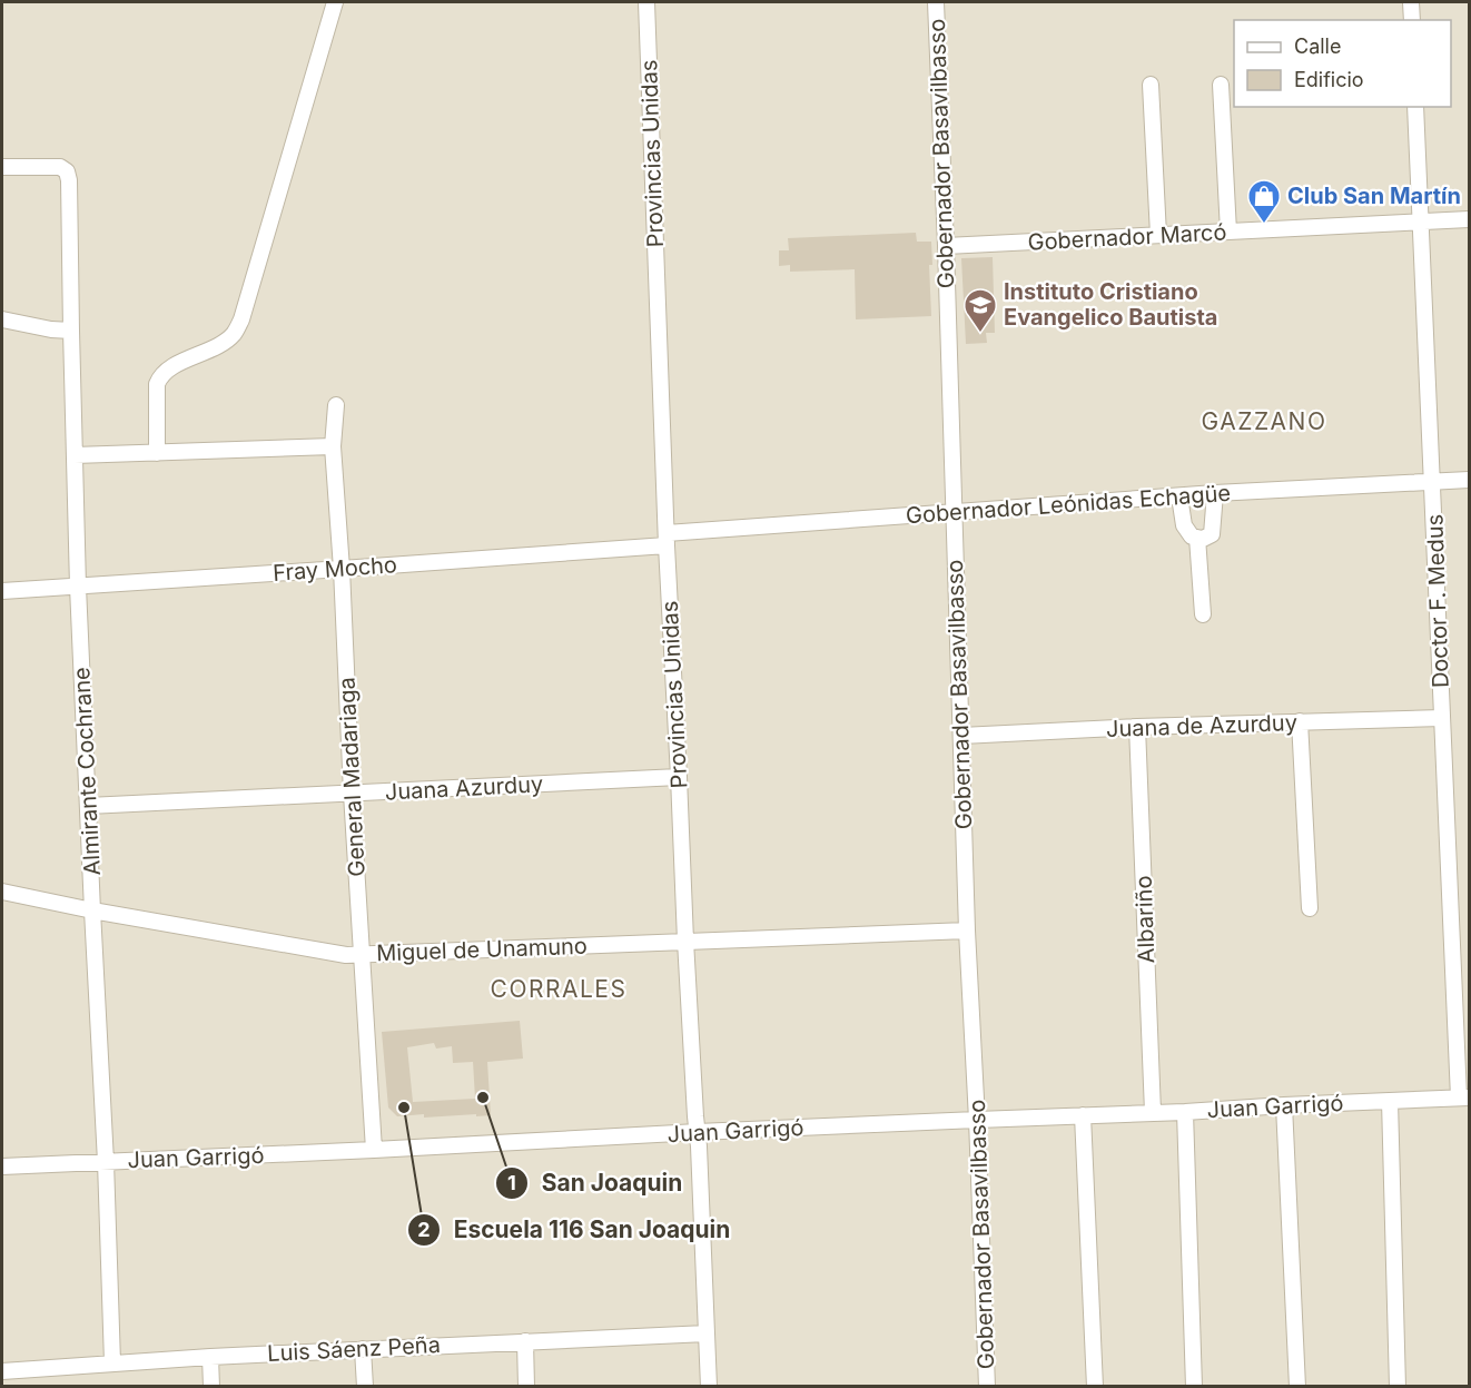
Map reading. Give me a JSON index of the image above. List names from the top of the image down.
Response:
{
  "streets": {
    "street": [
      "Provincias Unidas",
      "Gobernador Basavilbasso",
      "Gobernador Marcó",
      "Gobernador Leónidas Echagüe",
      "Fray Mocho",
      "Doctor F. Medus",
      "Juana de Azurduy",
      "Almirante Cochrane",
      "General Madariaga",
      "Juana Azurduy",
      "Albariño",
      "Miguel de Unamuno",
      "Juan Garrigó",
      "Luis Sáenz Peña"
    ]
  },
  "crossings": [
    ["Provincias Unidas", "Gobernador Leónidas Echagüe"],
    ["Provincias Unidas", "Fray Mocho"],
    ["Provincias Unidas", "Juana Azurduy"],
    ["Provincias Unidas", "Miguel de Unamuno"],
    ["Provincias Unidas", "Juan Garrigó"],
    ["Provincias Unidas", "Luis Sáenz Peña"],
    ["Gobernador Basavilbasso", "Gobernador Marcó"],
    ["Gobernador Basavilbasso", "Gobernador Leónidas Echagüe"],
    ["Gobernador Basavilbasso", "Juana de Azurduy"],
    ["Gobernador Basavilbasso", "Miguel de Unamuno"],
    ["Gobernador Basavilbasso", "Juan Garrigó"],
    ["Gobernador Marcó", "Doctor F. Medus"],
    ["Gobernador Leónidas Echagüe", "Fray Mocho"],
    ["Gobernador Leónidas Echagüe", "Doctor F. Medus"],
    ["Fray Mocho", "Almirante Cochrane"],
    ["Fray Mocho", "General Madariaga"],
    ["Doctor F. Medus", "Juana de Azurduy"],
    ["Doctor F. Medus", "Juan Garrigó"],
    ["Juana de Azurduy", "Albariño"],
    ["Almirante Cochrane", "Juana Azurduy"],
    ["Almirante Cochrane", "Miguel de Unamuno"],
    ["Almirante Cochrane", "Juan Garrigó"],
    ["Almirante Cochrane", "Luis Sáenz Peña"],
    ["General Madariaga", "Juana Azurduy"],
    ["General Madariaga", "Miguel de Unamuno"],
    ["General Madariaga", "Juan Garrigó"],
    ["Albariño", "Juan Garrigó"]
  ],
  "districts": ["GAZZANO", "CORRALES"],
  "places": {
    "shop": ["Club San Martín"],
    "school or university": ["Instituto Cristiano Evangelico Bautista"],
    "other": ["San Joaquin", "Escuela 116 San Joaquin"]
  },
  "legend": ["Calle", "Edificio"]
}
